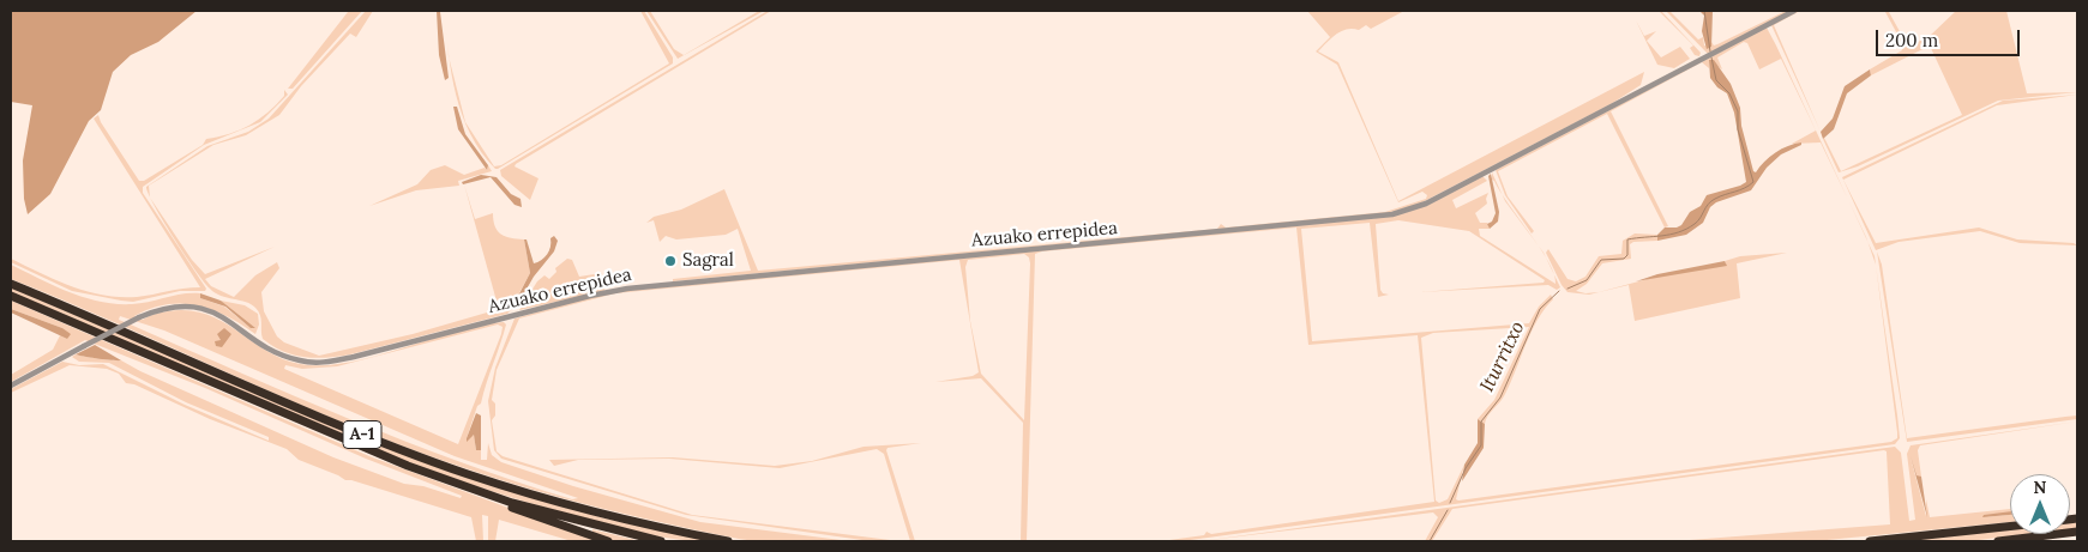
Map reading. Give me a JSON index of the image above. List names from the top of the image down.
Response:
{
  "streets": {
    "highway": ["A-1"],
    "street": ["Azuako errepidea"]
  },
  "water": ["Iturritxo"],
  "places": ["Sagral"],
  "scale_bar": "200 m",
  "north": "top"
}
